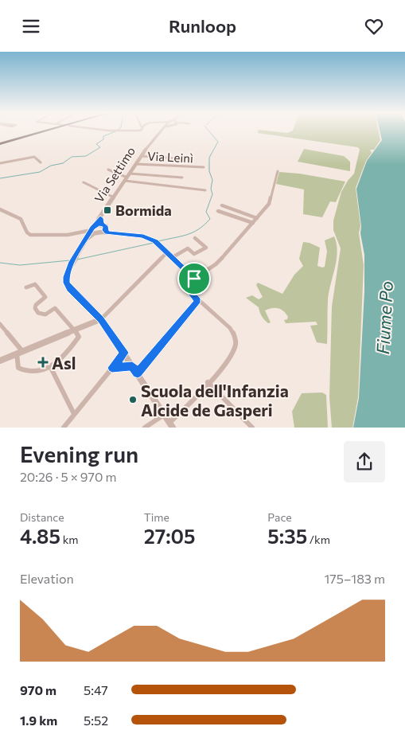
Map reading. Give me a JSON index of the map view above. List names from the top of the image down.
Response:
{
  "streets": {
    "street": ["Via Leinì", "Via Settimo"]
  },
  "crossings": [
    ["Via Leinì", "Via Settimo"]
  ],
  "water": ["Fiume Po"],
  "places": {
    "transit": ["Bormida"],
    "health": ["Asl"],
    "other": ["Scuola dell'Infanzia Alcide de Gasperi"]
  },
  "page": {
    "header": "Runloop",
    "heading": ["Evening run", "20:26 · 5 × 970 m"],
    "stats": [
      ["Distance", "4.85 km"],
      ["Time", "27:05"],
      ["Pace", "5:35 /km"]
    ],
    "chart": ["Elevation", "175–183 m"],
    "list": [
      {
        "name": "970 m",
        "note": "5:47"
      },
      {
        "name": "1.9 km",
        "note": "5:52"
      }
    ]
  }
}
